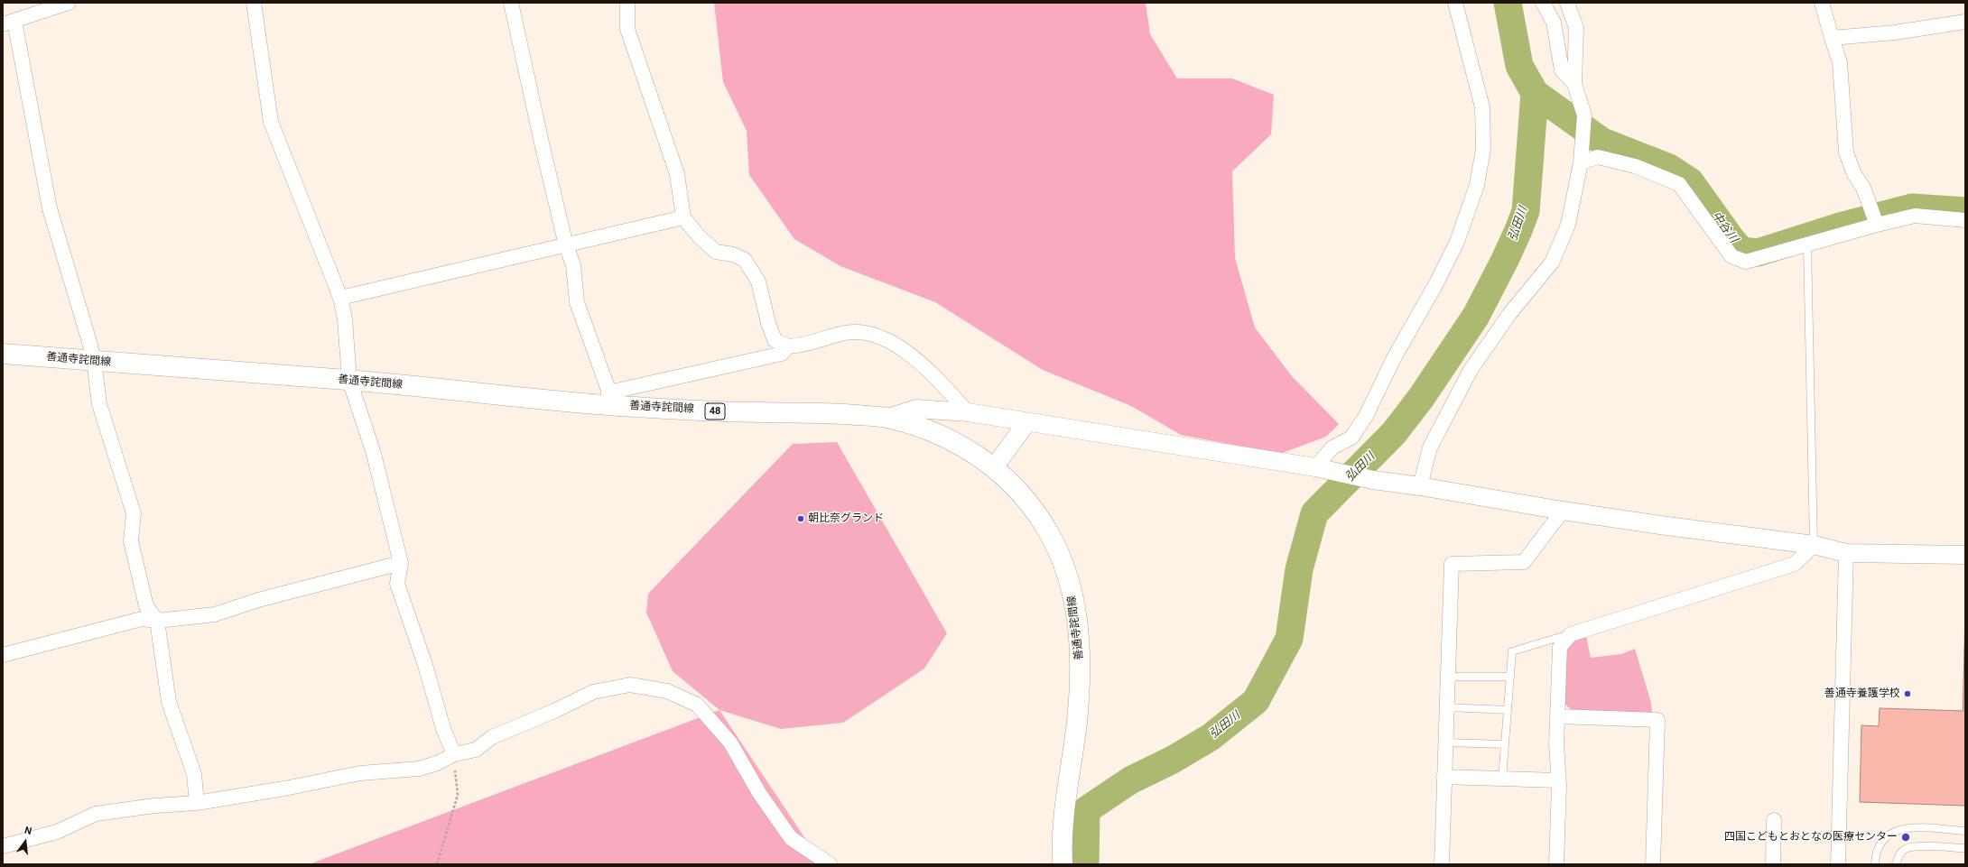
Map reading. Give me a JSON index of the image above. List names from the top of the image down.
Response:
{
  "streets": {
    "main road": ["善通寺詫間線", "48"]
  },
  "water": ["弘田川", "中谷川"],
  "places": ["朝比奈グランド", "善通寺養護学校", "四国こどもとおとなの医療センター"],
  "north": "top"
}
